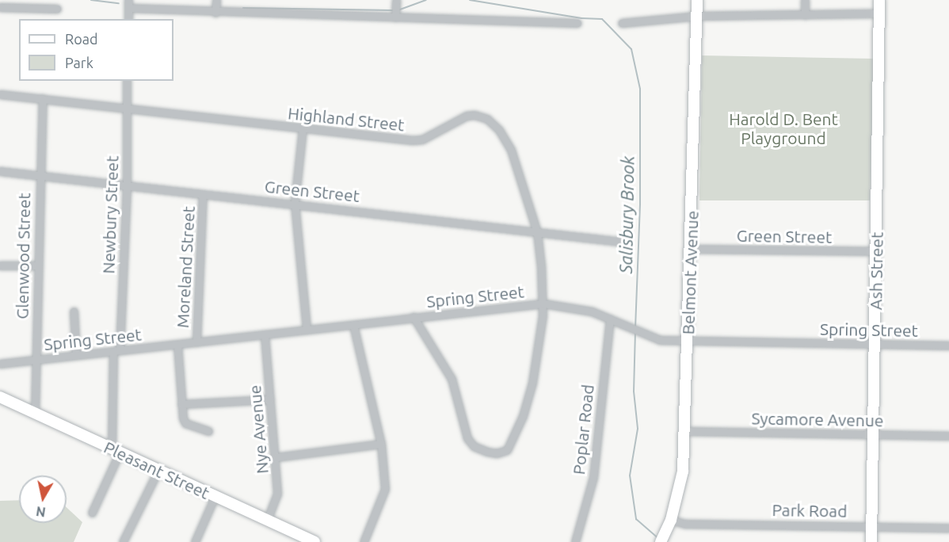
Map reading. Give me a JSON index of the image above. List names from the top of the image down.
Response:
{
  "streets": {
    "street": [
      "Highland Street",
      "Green Street",
      "Newbury Street",
      "Glenwood Street",
      "Moreland Street",
      "Ash Street",
      "Belmont Avenue",
      "Spring Street",
      "Sycamore Avenue",
      "Nye Avenue",
      "Poplar Road",
      "Pleasant Street",
      "Park Road"
    ]
  },
  "crossings": [
    ["Highland Street", "Green Street"],
    ["Highland Street", "Newbury Street"],
    ["Highland Street", "Glenwood Street"],
    ["Highland Street", "Spring Street"],
    ["Green Street", "Newbury Street"],
    ["Green Street", "Glenwood Street"],
    ["Green Street", "Moreland Street"],
    ["Green Street", "Ash Street"],
    ["Green Street", "Belmont Avenue"],
    ["Newbury Street", "Spring Street"],
    ["Newbury Street", "Pleasant Street"],
    ["Glenwood Street", "Spring Street"],
    ["Glenwood Street", "Pleasant Street"],
    ["Moreland Street", "Spring Street"],
    ["Ash Street", "Spring Street"],
    ["Ash Street", "Sycamore Avenue"],
    ["Ash Street", "Park Road"],
    ["Belmont Avenue", "Spring Street"],
    ["Belmont Avenue", "Sycamore Avenue"],
    ["Belmont Avenue", "Park Road"],
    ["Spring Street", "Nye Avenue"],
    ["Spring Street", "Poplar Road"],
    ["Nye Avenue", "Pleasant Street"]
  ],
  "water": ["Salisbury Brook"],
  "parks": ["Harold D. Bent Playground"],
  "legend": ["Road", "Park"],
  "north": "bottom"
}
